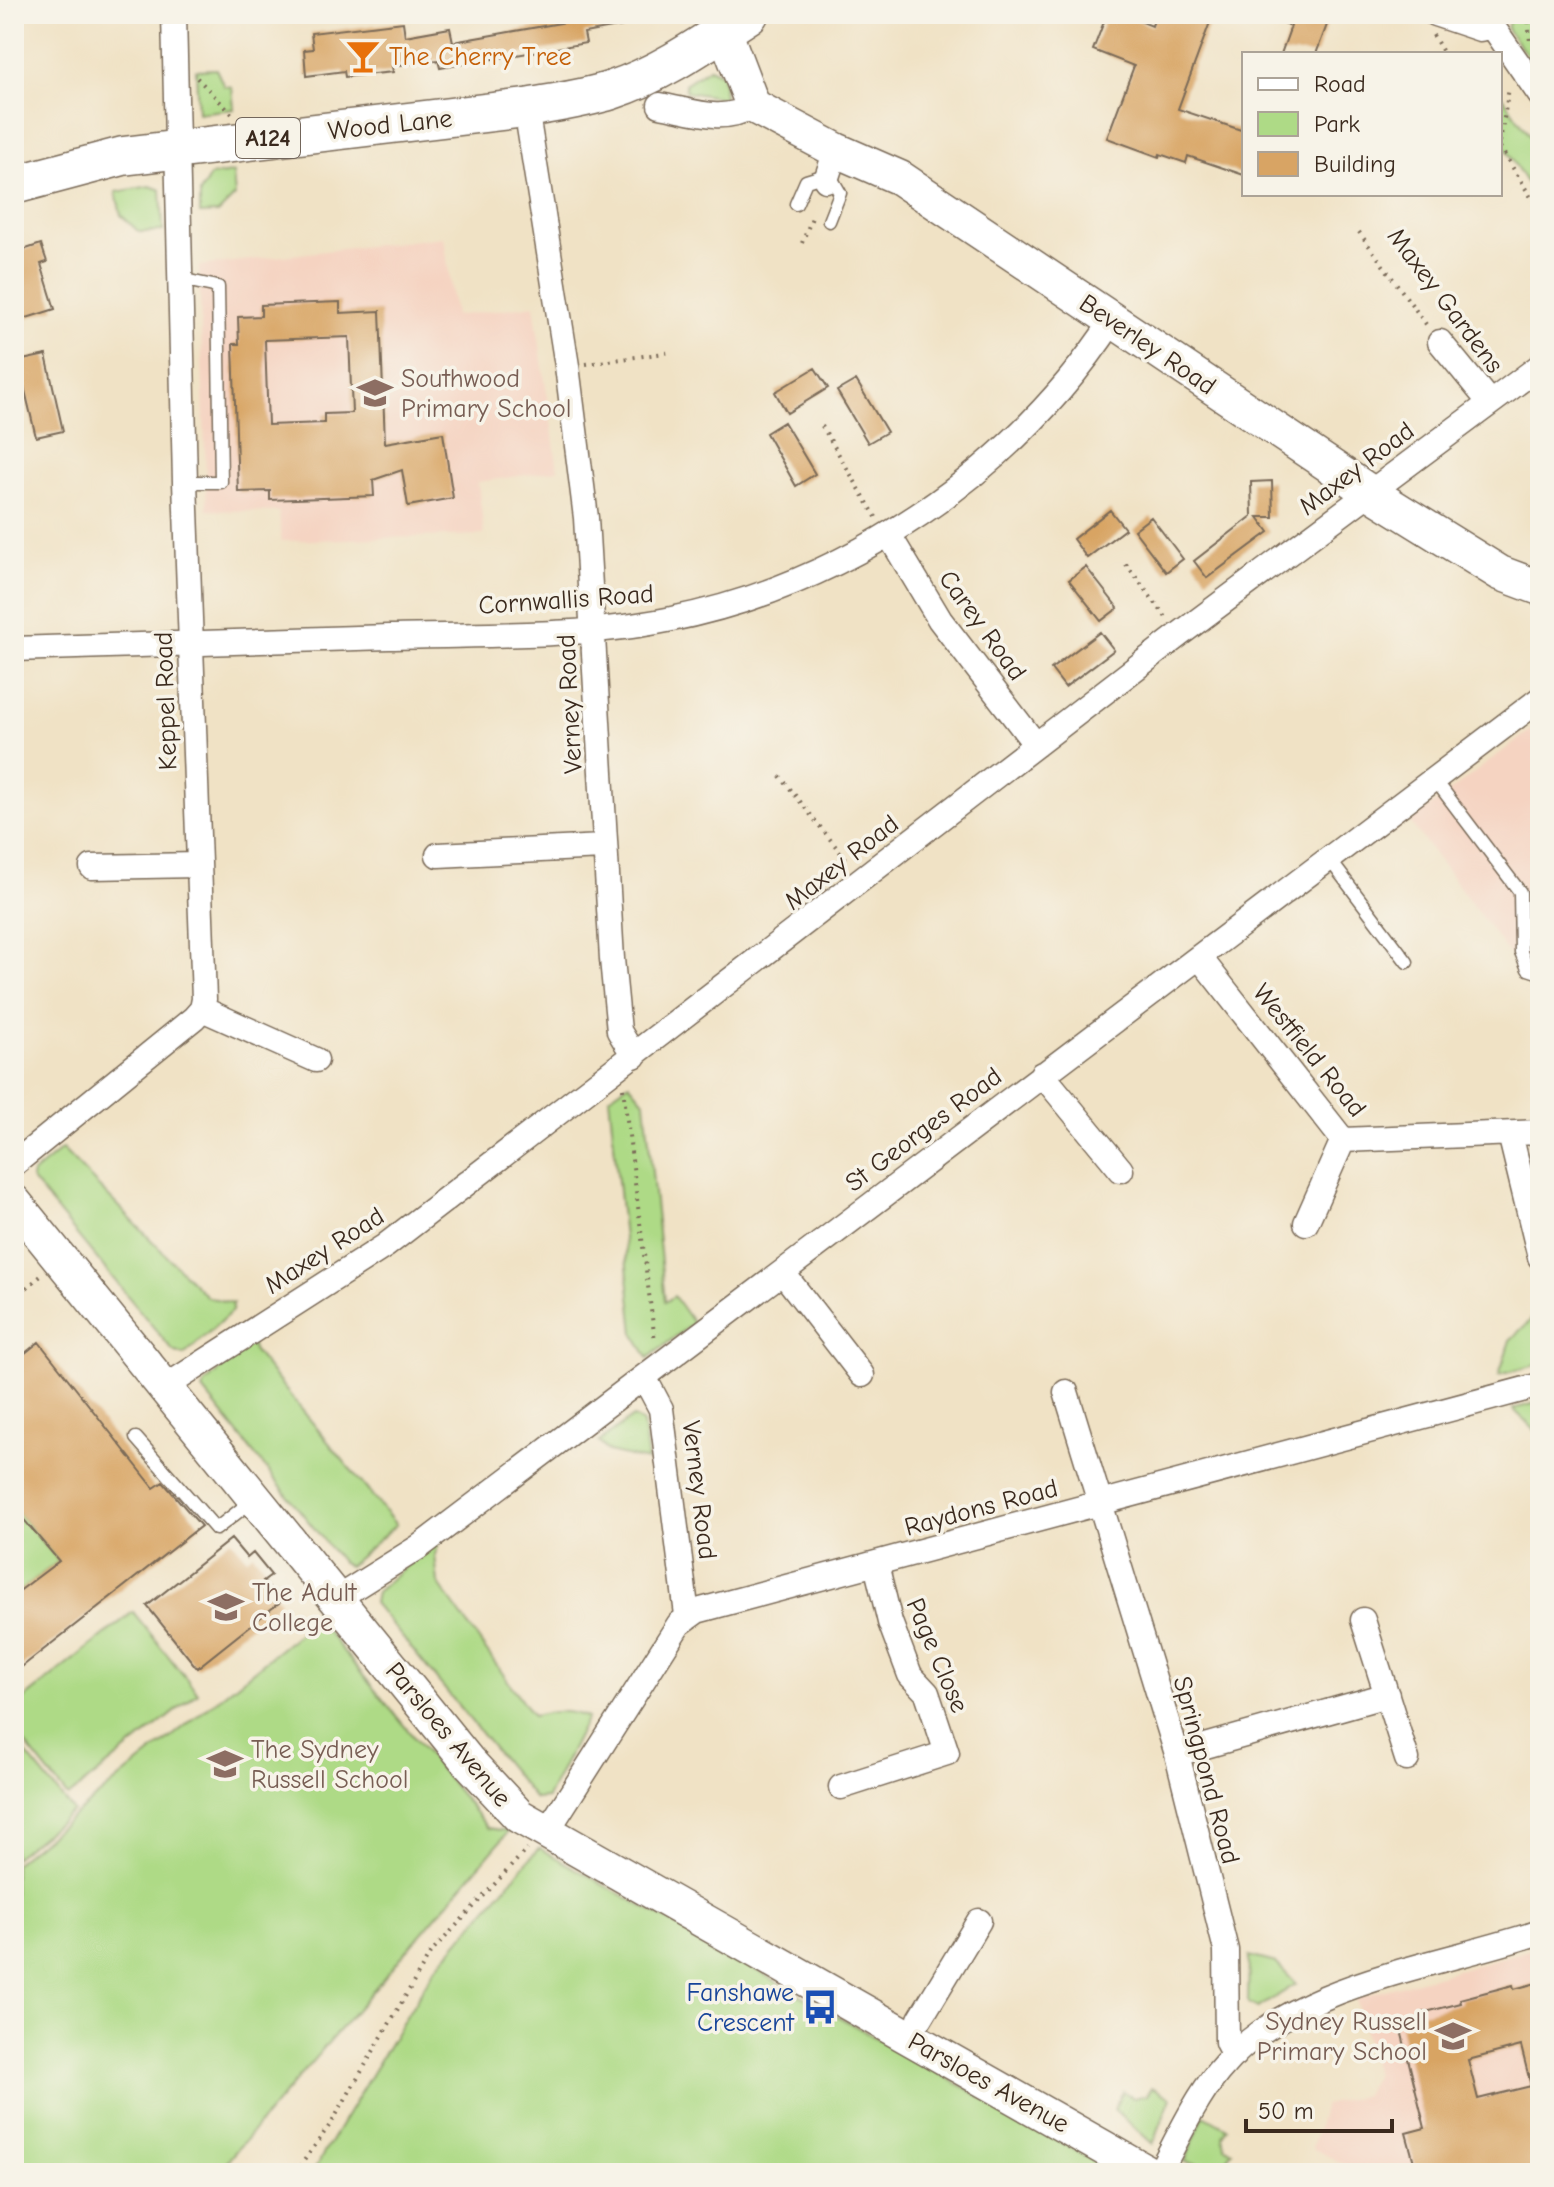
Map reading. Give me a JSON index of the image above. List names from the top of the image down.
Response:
{
  "streets": {
    "main road": ["Wood Lane", "A124"],
    "street": [
      "Maxey Gardens",
      "Beverley Road",
      "Maxey Road",
      "Cornwallis Road",
      "Carey Road",
      "Keppel Road",
      "Verney Road",
      "Westfield Road",
      "St Georges Road",
      "Raydons Road",
      "Page Close",
      "Parsloes Avenue",
      "Springpond Road"
    ]
  },
  "crossings": [
    ["Wood Lane", "Keppel Road"],
    ["Wood Lane", "Verney Road"],
    ["Maxey Gardens", "Maxey Road"],
    ["Beverley Road", "Maxey Road"],
    ["Beverley Road", "Cornwallis Road"],
    ["Maxey Road", "Carey Road"],
    ["Maxey Road", "Verney Road"],
    ["Maxey Road", "Parsloes Avenue"],
    ["Cornwallis Road", "Carey Road"],
    ["Cornwallis Road", "Keppel Road"],
    ["Cornwallis Road", "Verney Road"],
    ["Verney Road", "St Georges Road"],
    ["Verney Road", "Raydons Road"],
    ["Westfield Road", "St Georges Road"],
    ["St Georges Road", "Parsloes Avenue"],
    ["Raydons Road", "Page Close"],
    ["Raydons Road", "Springpond Road"]
  ],
  "places": {
    "bar": ["The Cherry Tree"],
    "school or university": [
      "Southwood Primary School",
      "The Adult College",
      "The Sydney Russell School",
      "Sydney Russell Primary School"
    ],
    "bus stop": ["Fanshawe Crescent"]
  },
  "legend": ["Road", "Park", "Building"],
  "scale_bar": "50 m"
}
